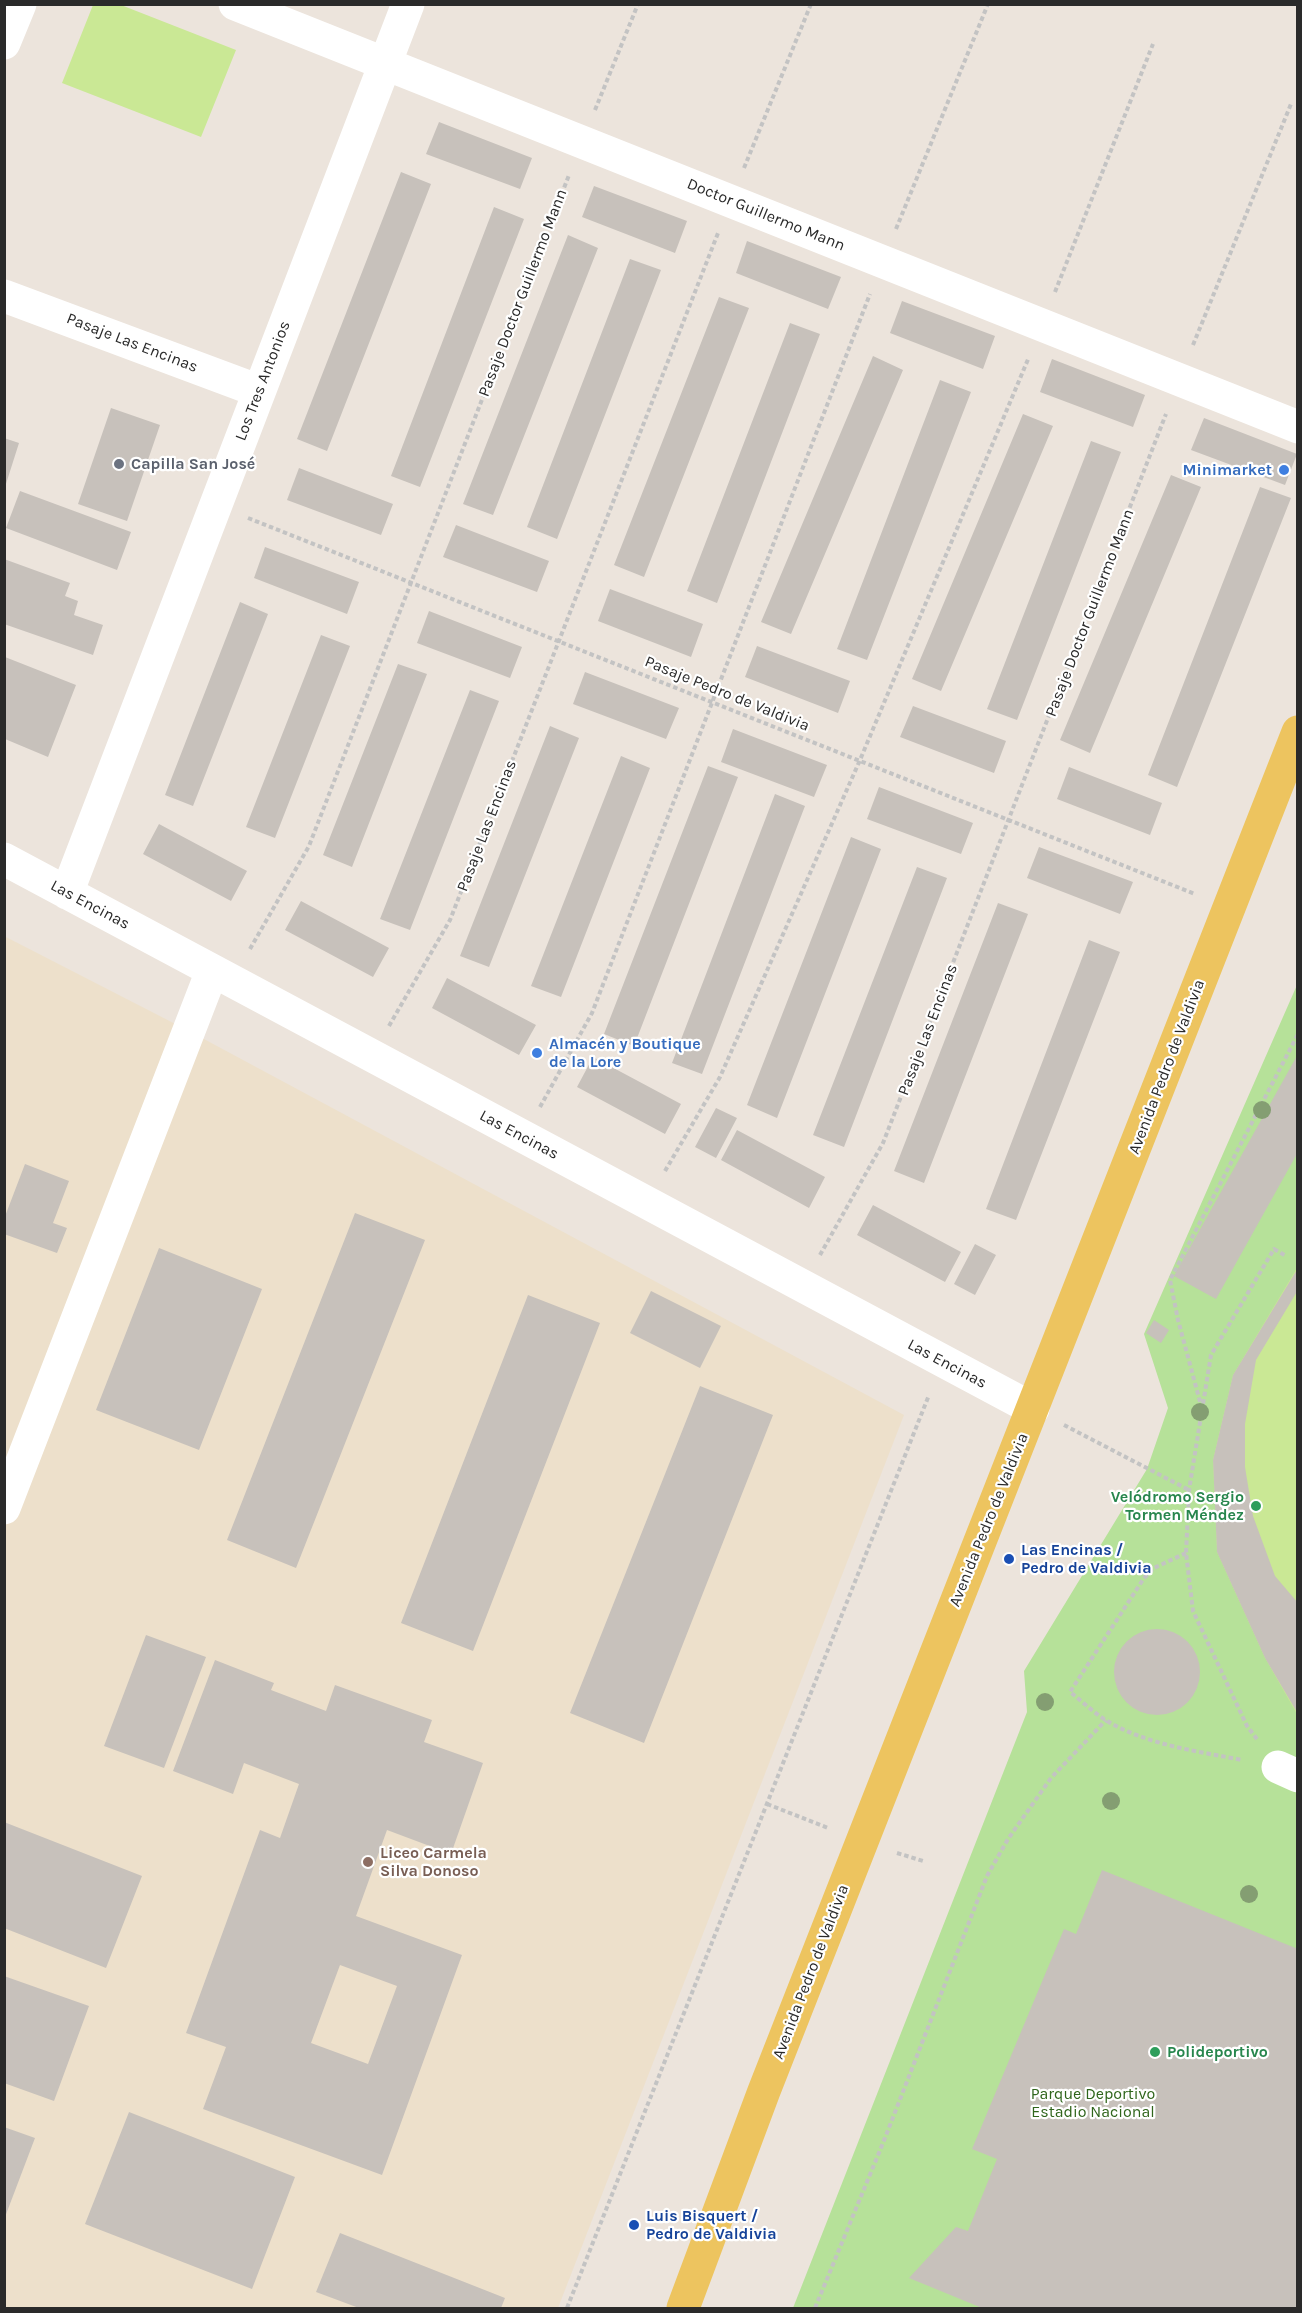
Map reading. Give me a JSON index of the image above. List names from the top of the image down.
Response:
{
  "streets": {
    "main road": ["Avenida Pedro de Valdivia"],
    "street": [
      "Doctor Guillermo Mann",
      "Pasaje Las Encinas",
      "Los Tres Antonios",
      "Las Encinas"
    ],
    "path": ["Pasaje Doctor Guillermo Mann", "Pasaje Pedro de Valdivia"]
  },
  "crossings": [
    ["Doctor Guillermo Mann", "Pasaje Doctor Guillermo Mann"],
    ["Doctor Guillermo Mann", "Los Tres Antonios"],
    ["Pasaje Doctor Guillermo Mann", "Pasaje Las Encinas"],
    ["Pasaje Doctor Guillermo Mann", "Pasaje Pedro de Valdivia"],
    ["Pasaje Las Encinas", "Los Tres Antonios"],
    ["Pasaje Las Encinas", "Pasaje Pedro de Valdivia"],
    ["Los Tres Antonios", "Pasaje Pedro de Valdivia"],
    ["Los Tres Antonios", "Las Encinas"],
    ["Pasaje Pedro de Valdivia", "Avenida Pedro de Valdivia"],
    ["Las Encinas", "Avenida Pedro de Valdivia"]
  ],
  "parks": ["Parque Deportivo Estadio Nacional"],
  "places": [
    "Capilla San José",
    "Minimarket",
    "Almacén y Boutique de la Lore",
    "Velódromo Sergio Tormen Méndez",
    "Las Encinas / Pedro de Valdivia",
    "Liceo Carmela Silva Donoso",
    "Polideportivo",
    "Luis Bisquert / Pedro de Valdivia"
  ]
}
